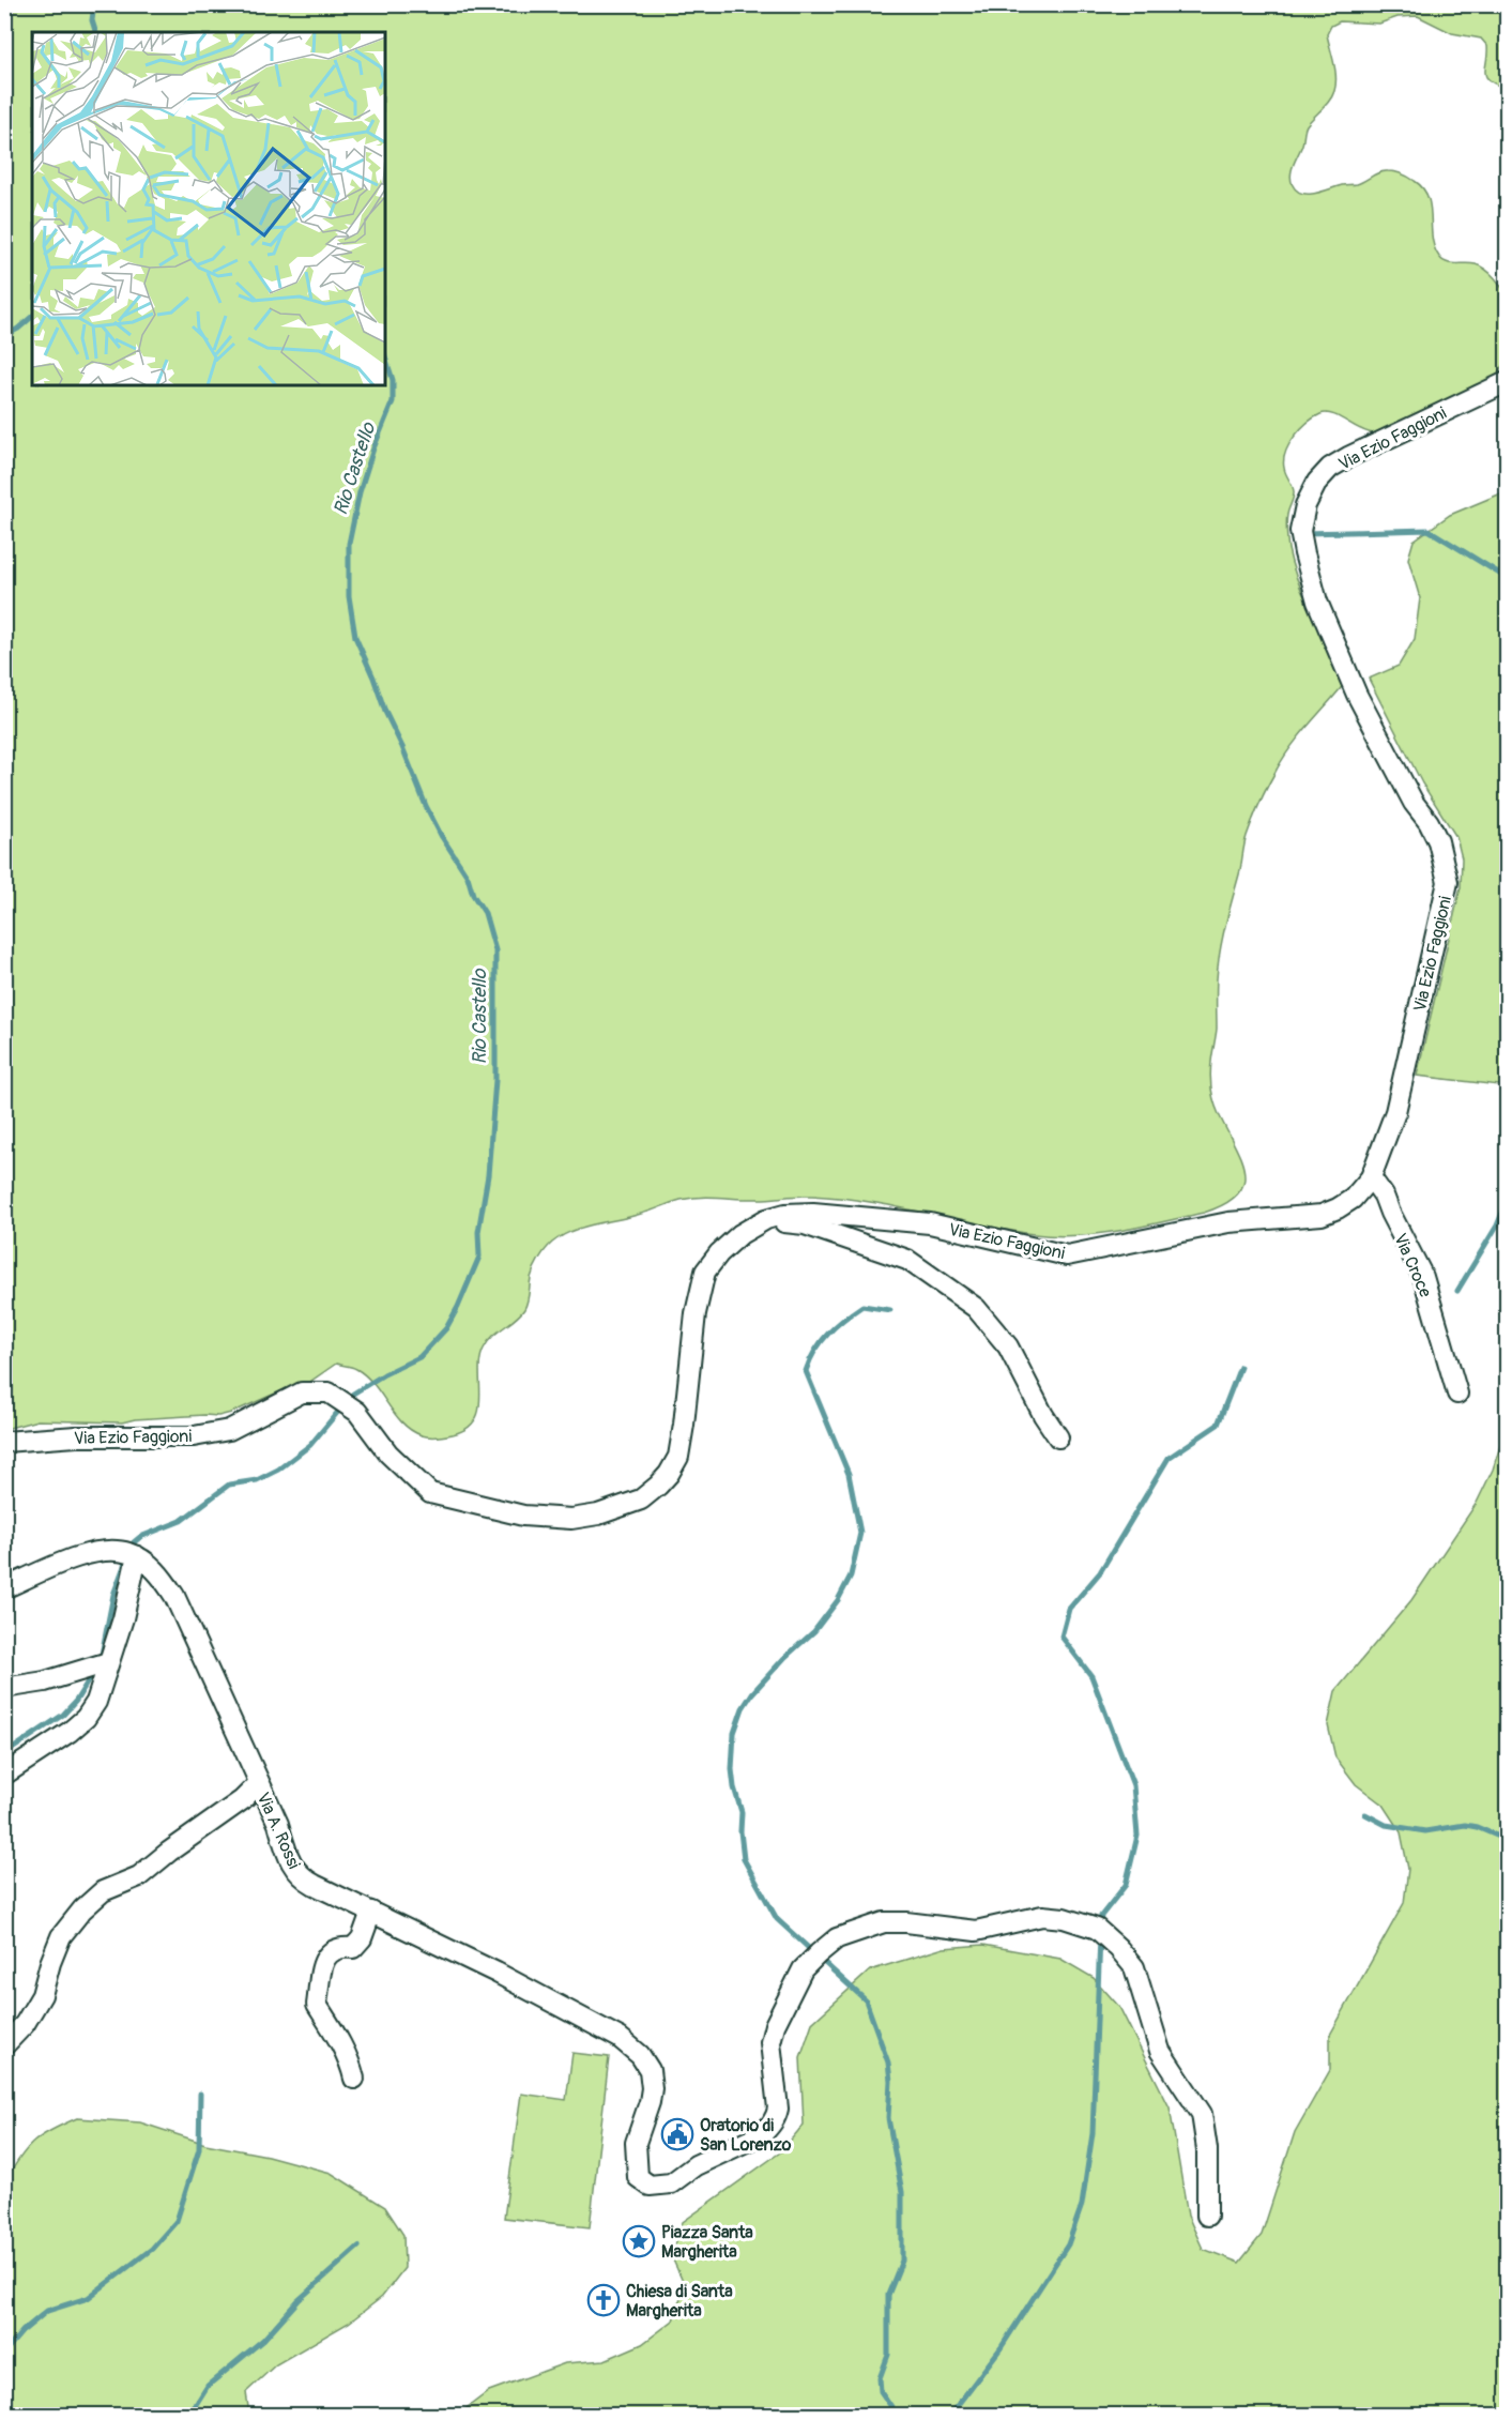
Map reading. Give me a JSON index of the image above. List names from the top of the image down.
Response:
{
  "streets": {
    "street": ["Via Ezio Faggioni", "Via Croce", "Via A. Rossi"]
  },
  "crossings": [
    ["Via Ezio Faggioni", "Via Croce"]
  ],
  "water": ["Rio Castello"],
  "places": {
    "public building": ["Oratorio di San Lorenzo"],
    "place": ["Piazza Santa Margherita"],
    "church": ["Chiesa di Santa Margherita"]
  }
}
